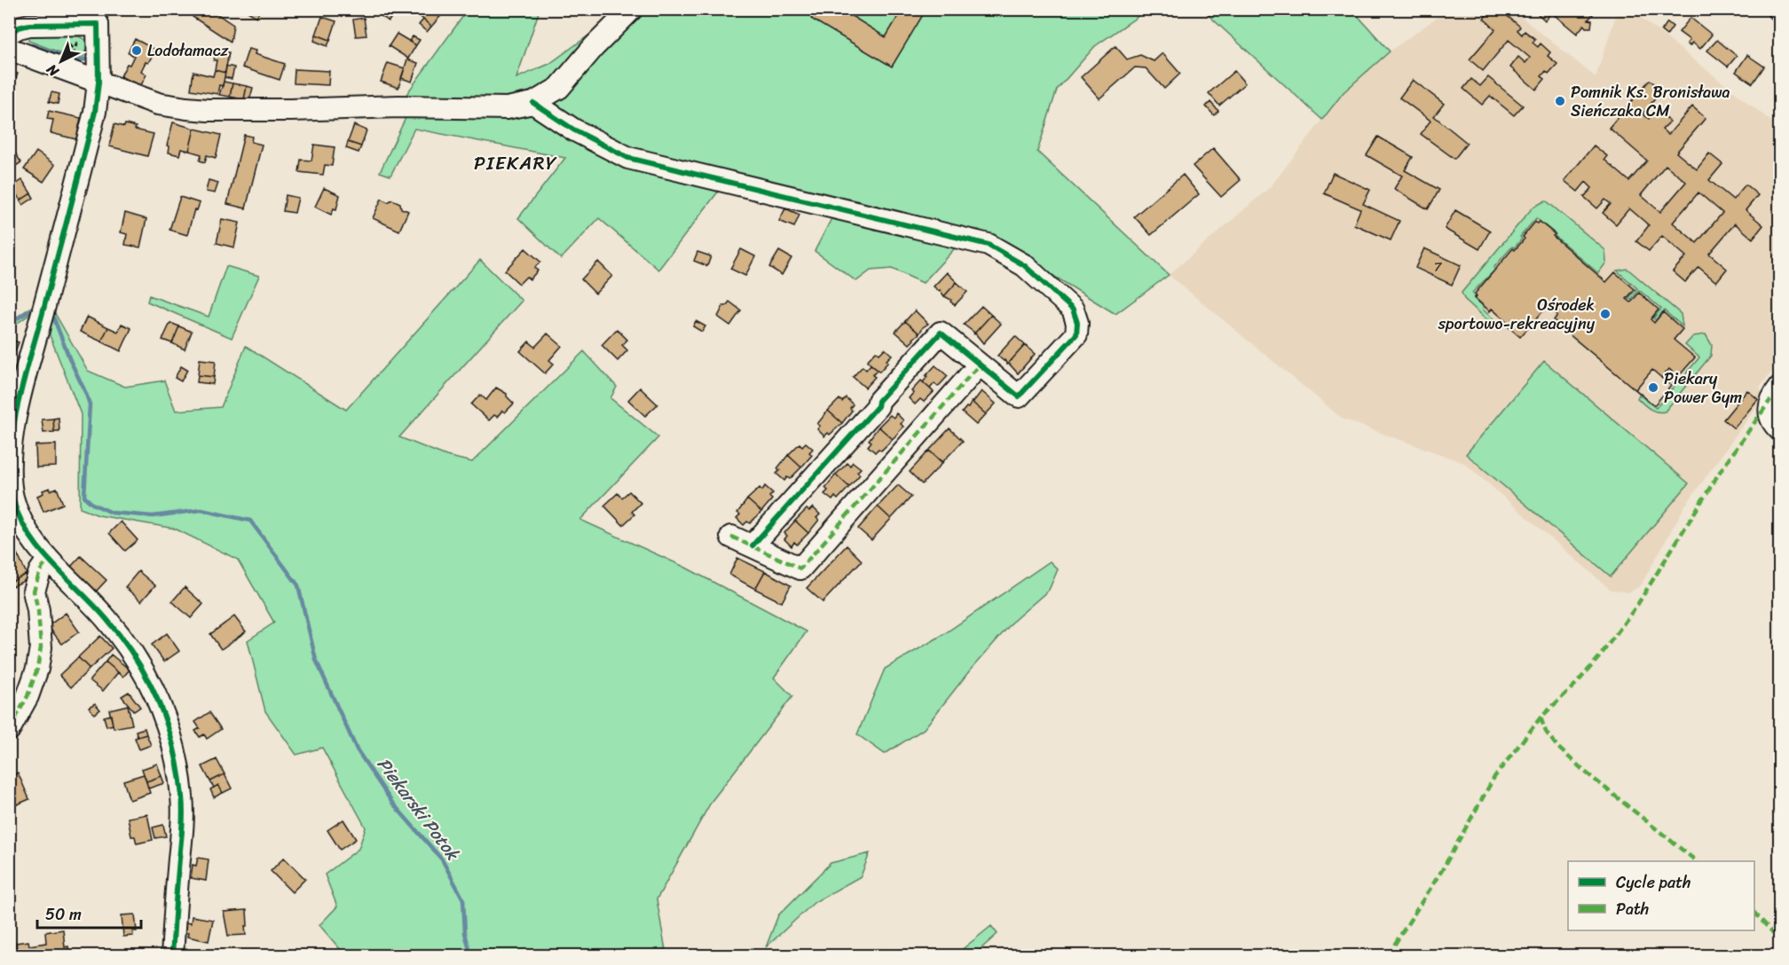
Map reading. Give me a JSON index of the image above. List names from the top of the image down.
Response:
{
  "districts": ["PIEKARY"],
  "water": ["Piekarski Potok"],
  "places": [
    "Lodołamacz",
    "Pomnik Ks. Bronisława Sieńczaka CM",
    "Ośrodek sportowo-rekreacyjny",
    "Piekary Power Gym"
  ],
  "house_numbers": ["7"],
  "legend": ["Cycle path", "Path"],
  "scale_bar": "50 m",
  "north": "bottom left"
}
